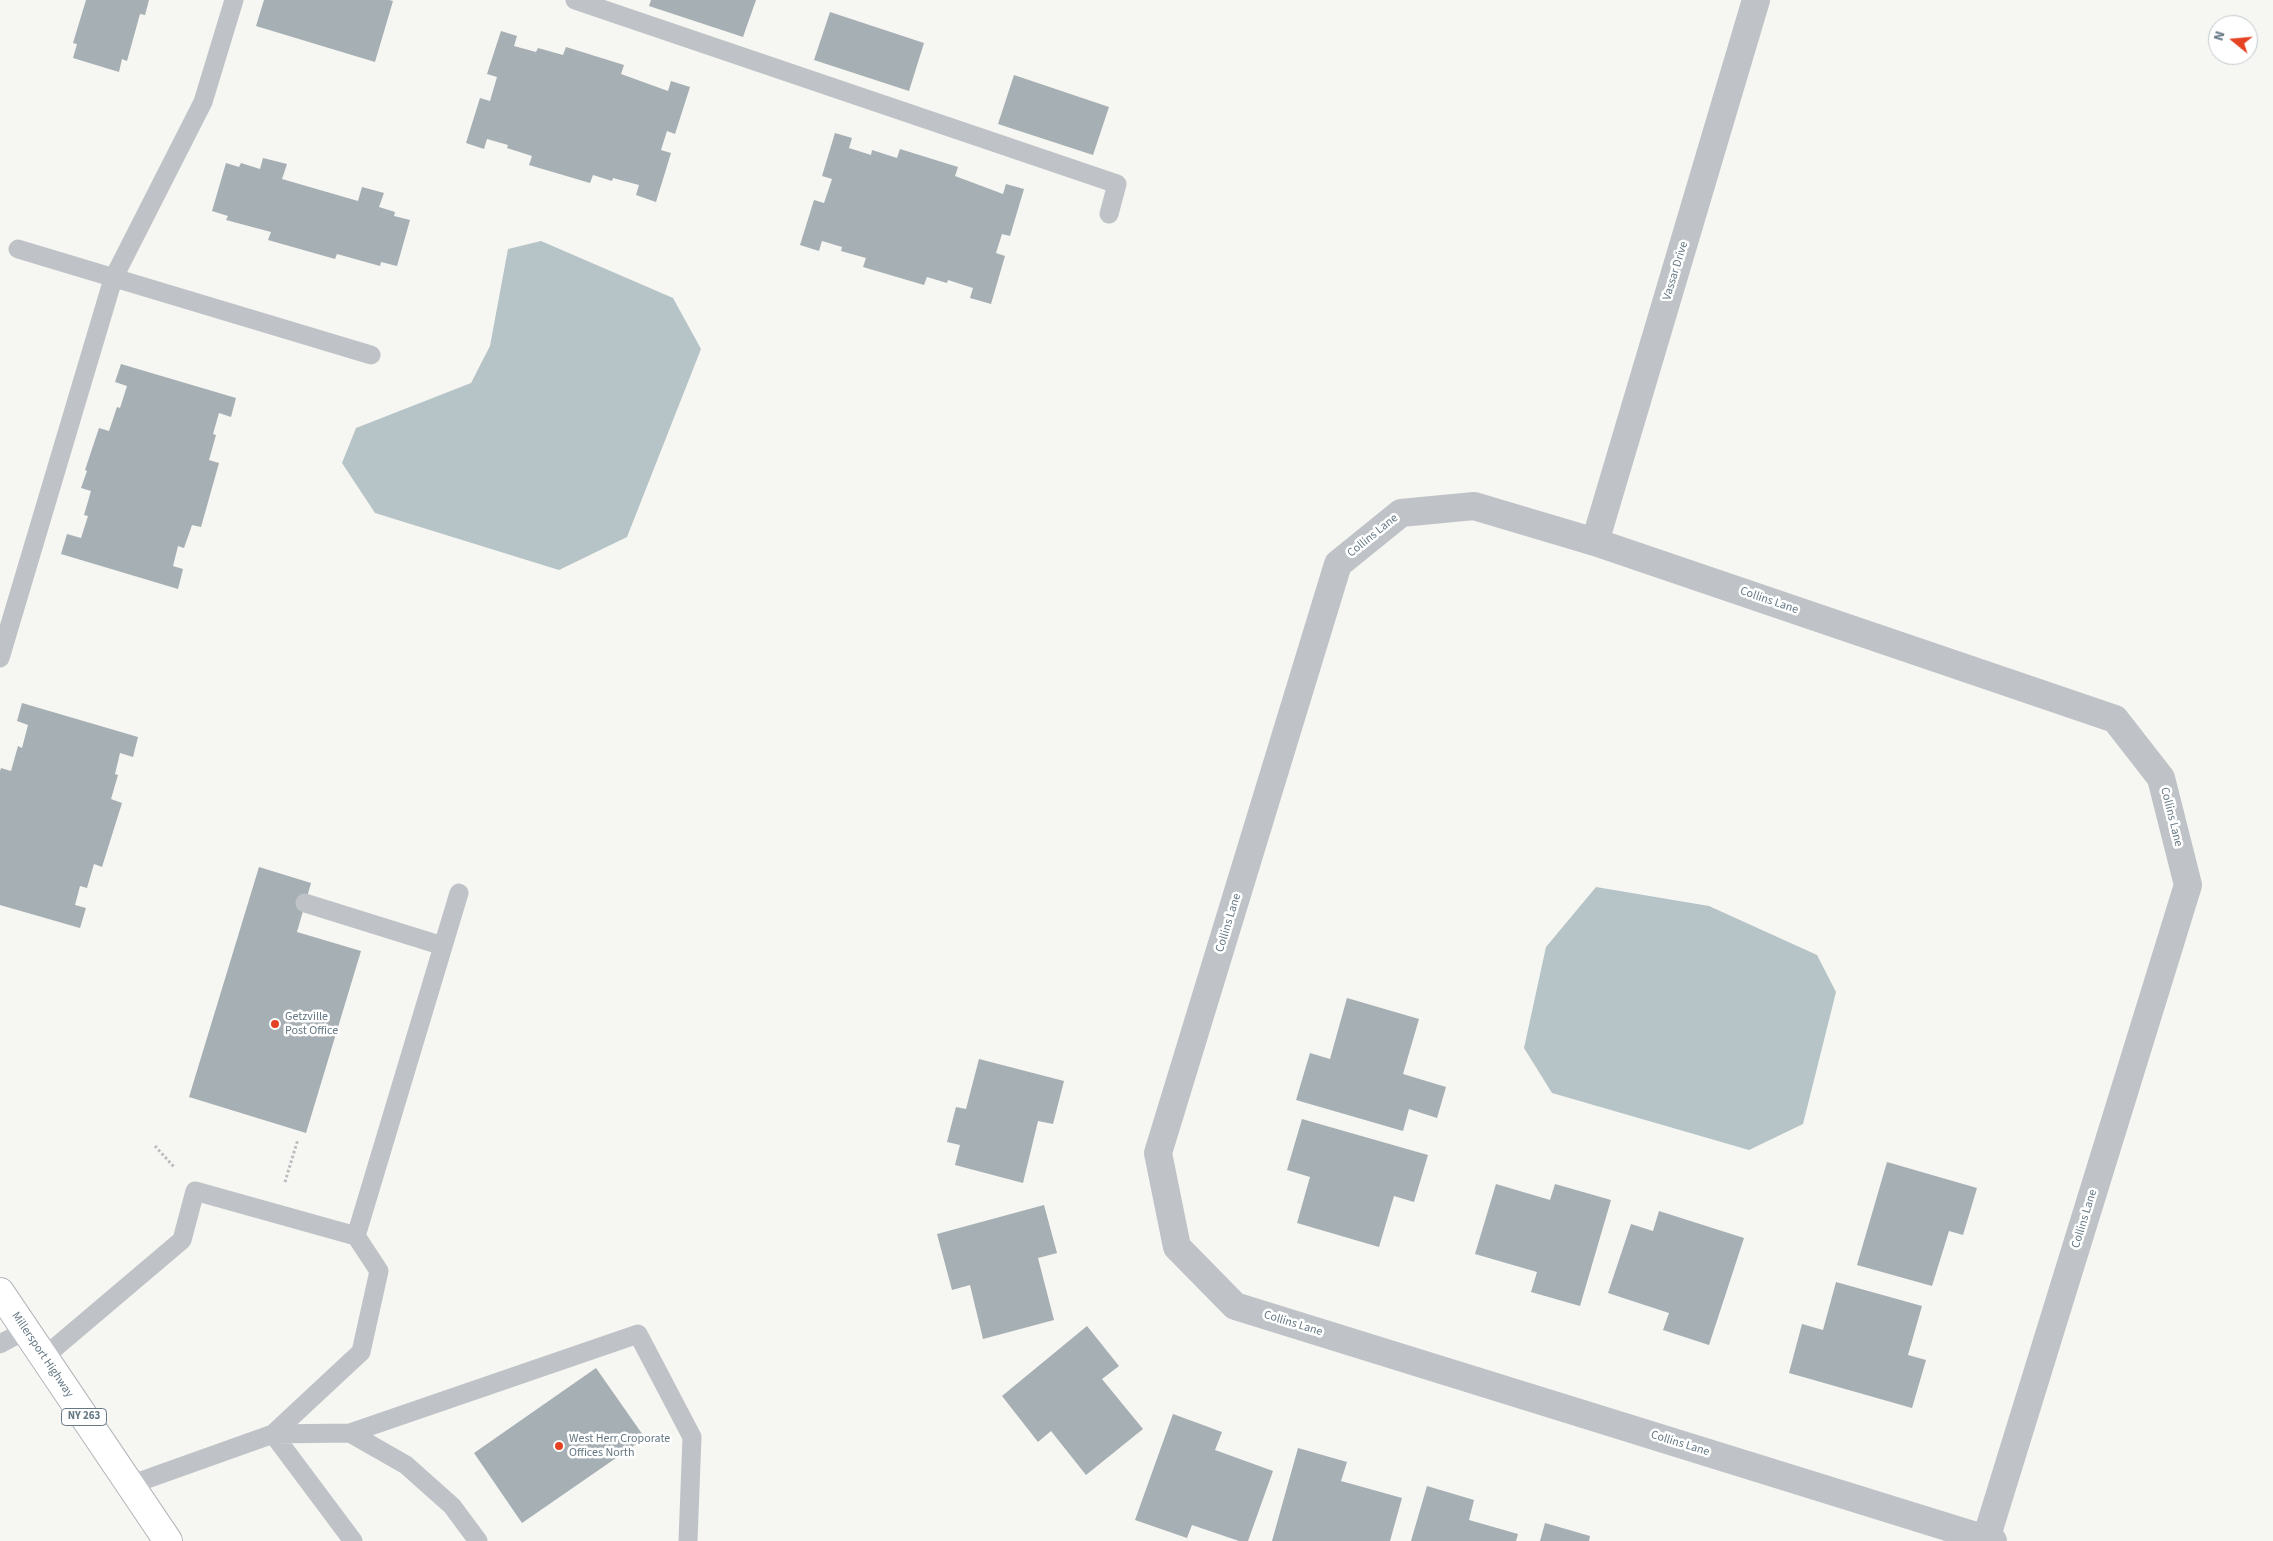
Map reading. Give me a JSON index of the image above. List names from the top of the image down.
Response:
{
  "streets": {
    "main road": ["Millersport Highway", "NY 263"],
    "street": ["Vassar Drive", "Collins Lane"]
  },
  "crossings": [
    ["Vassar Drive", "Collins Lane"]
  ],
  "places": ["Getzville Post Office", "West Herr Croporate Offices North"],
  "north": "left"
}
